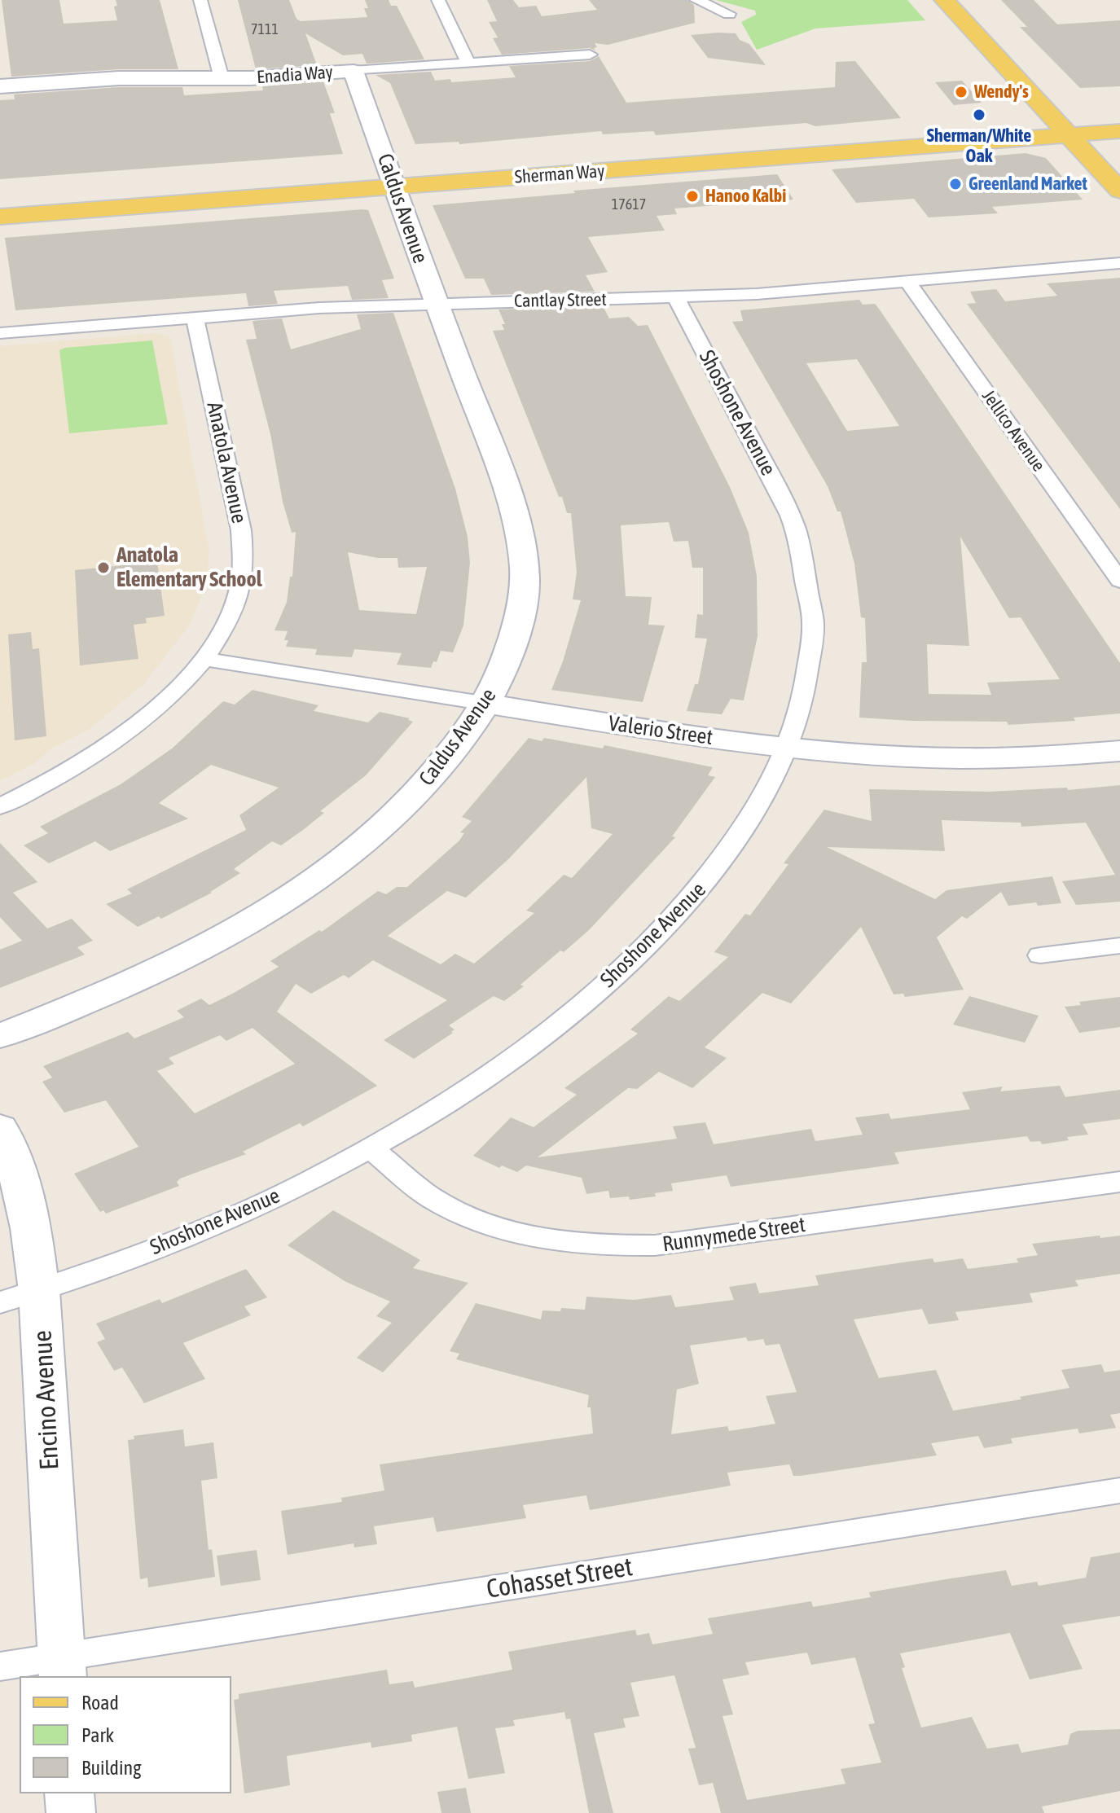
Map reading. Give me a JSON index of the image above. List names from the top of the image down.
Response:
{
  "streets": {
    "main road": ["Sherman Way"],
    "street": [
      "Enadia Way",
      "Caldus Avenue",
      "Cantlay Street",
      "Shoshone Avenue",
      "Jellico Avenue",
      "Anatola Avenue",
      "Valerio Street",
      "Runnymede Street",
      "Encino Avenue",
      "Cohasset Street"
    ]
  },
  "crossings": [
    ["Enadia Way", "Caldus Avenue"],
    ["Sherman Way", "Caldus Avenue"],
    ["Caldus Avenue", "Cantlay Street"],
    ["Caldus Avenue", "Valerio Street"],
    ["Cantlay Street", "Shoshone Avenue"],
    ["Cantlay Street", "Jellico Avenue"],
    ["Cantlay Street", "Anatola Avenue"],
    ["Shoshone Avenue", "Valerio Street"],
    ["Shoshone Avenue", "Runnymede Street"],
    ["Shoshone Avenue", "Encino Avenue"],
    ["Anatola Avenue", "Valerio Street"],
    ["Encino Avenue", "Cohasset Street"]
  ],
  "places": [
    "Wendy's",
    "Sherman/White Oak",
    "Greenland Market",
    "Hanoo Kalbi",
    "Anatola Elementary School"
  ],
  "house_numbers": ["7111", "17617"],
  "legend": ["Road", "Park", "Building"]
}
